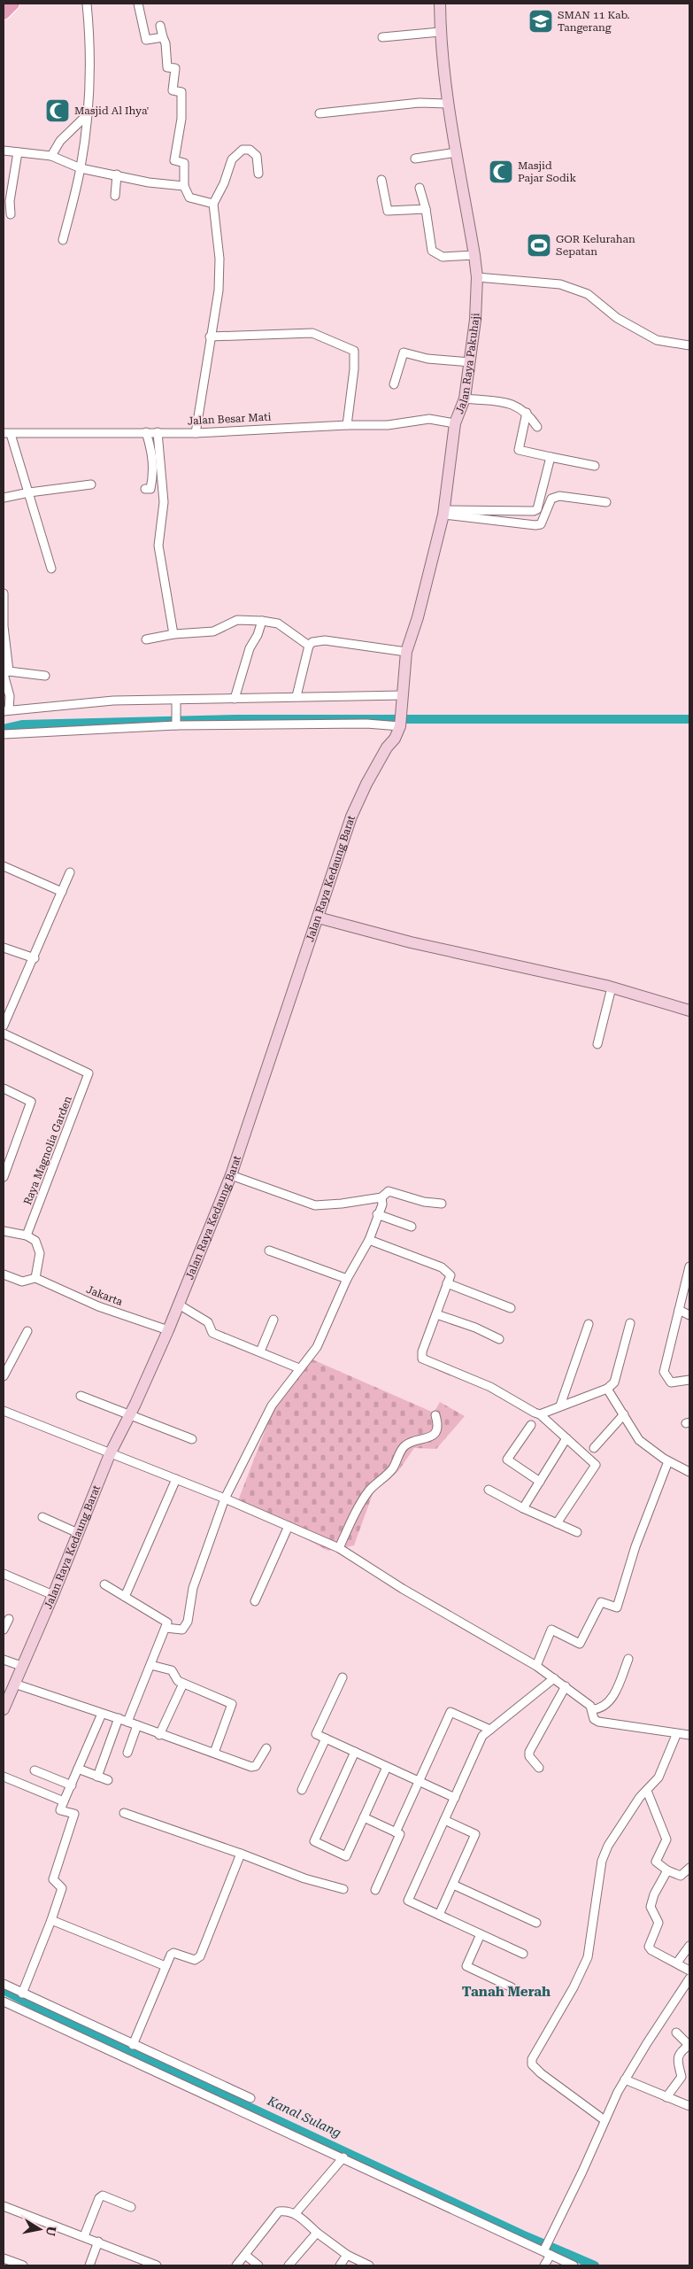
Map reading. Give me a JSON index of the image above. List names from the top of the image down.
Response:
{
  "streets": {
    "street": [
      "Jalan Raya Pakuhaji",
      "Jalan Besar Mati",
      "Jalan Raya Kedaung Barat",
      "Raya Magnolia Garden",
      "Jakarta"
    ]
  },
  "crossings": [
    ["Jalan Raya Pakuhaji", "Jalan Besar Mati"],
    ["Jalan Raya Pakuhaji", "Jalan Raya Kedaung Barat"],
    ["Jalan Raya Kedaung Barat", "Jakarta"]
  ],
  "districts": ["Tanah Merah"],
  "water": ["Kanal Sulang"],
  "places": {
    "school or university": ["SMAN 11 Kab. Tangerang"],
    "mosque": ["Masjid Al Ihya'", "Masjid Pajar Sodik"],
    "sports": ["GOR Kelurahan Sepatan"]
  },
  "north": "right"
}
